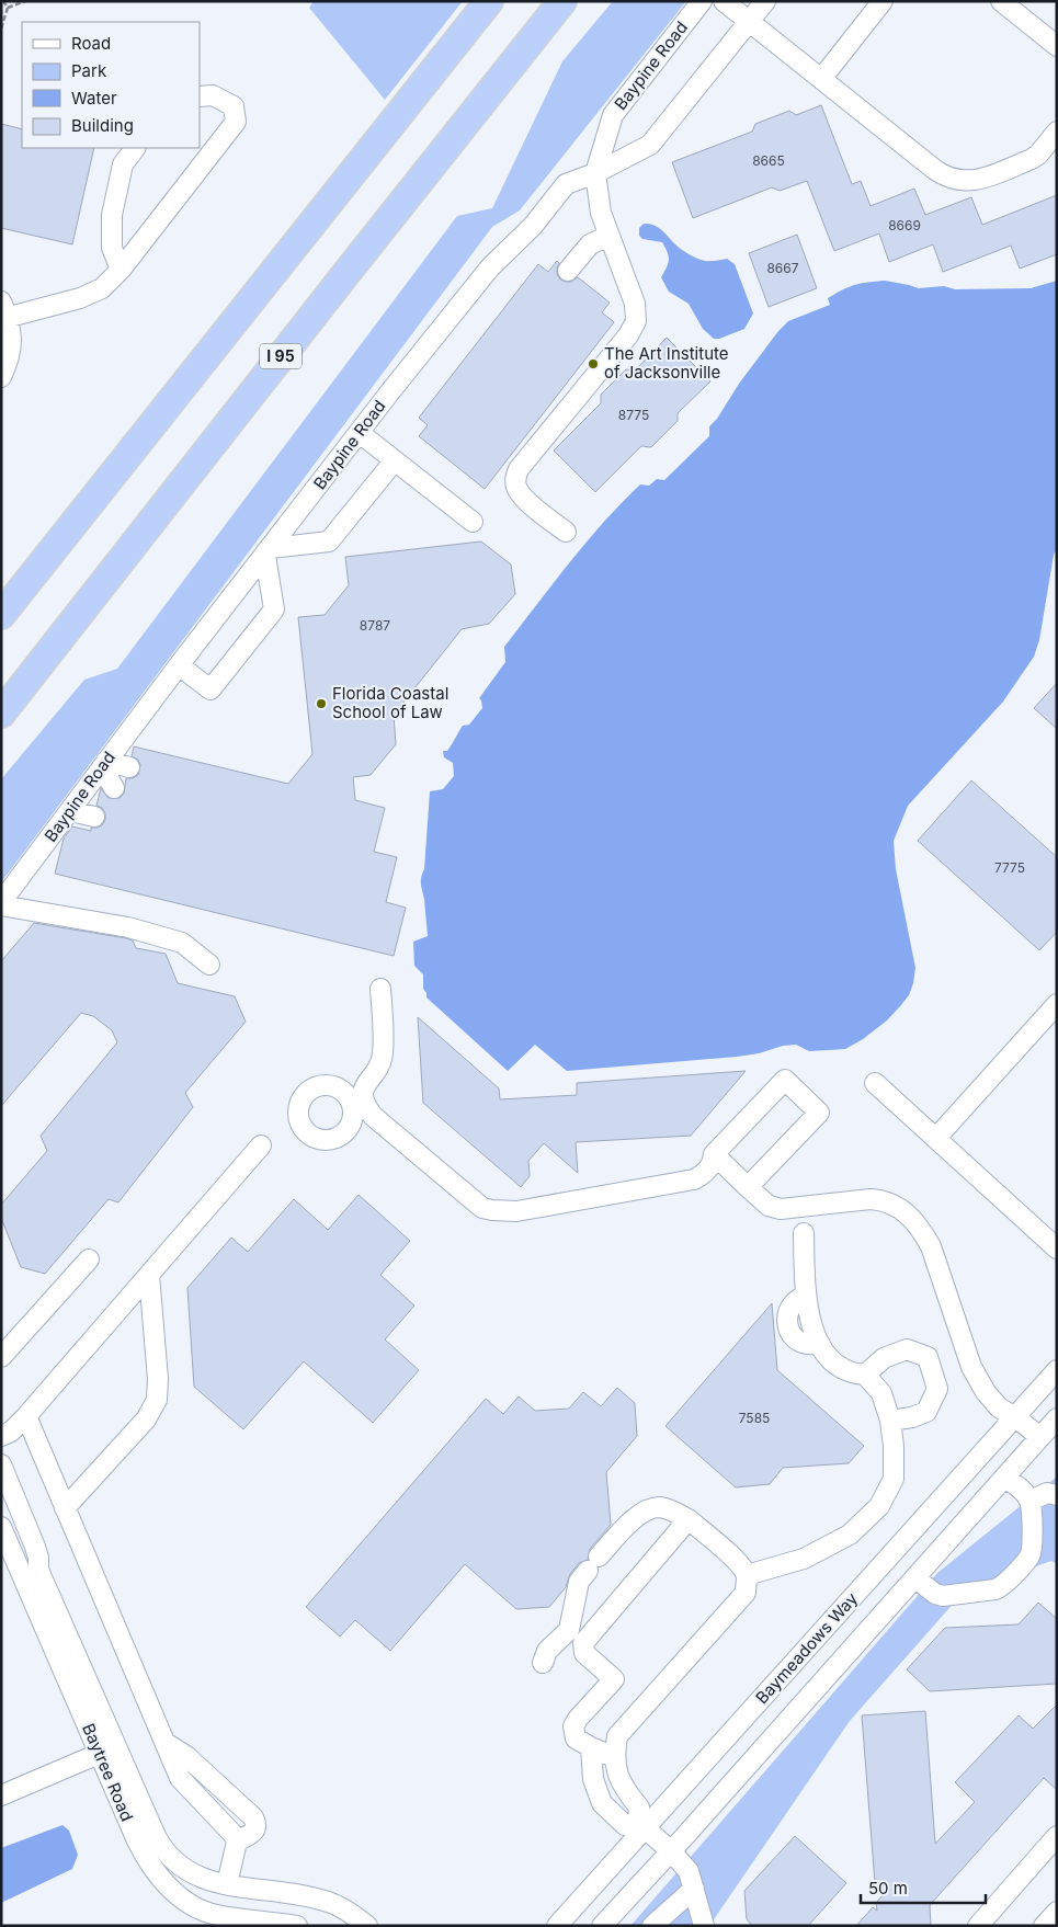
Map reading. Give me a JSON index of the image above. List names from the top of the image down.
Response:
{
  "streets": {
    "highway": ["I 95"],
    "street": ["Baypine Road", "Baymeadows Way", "Baytree Road"]
  },
  "places": ["The Art Institute of Jacksonville", "Florida Coastal School of Law"],
  "house_numbers": [
    "8665",
    "8669",
    "8667",
    "8775",
    "8787",
    "7775",
    "7585"
  ],
  "legend": [
    "Road",
    "Park",
    "Water",
    "Building"
  ],
  "scale_bar": "50 m"
}
